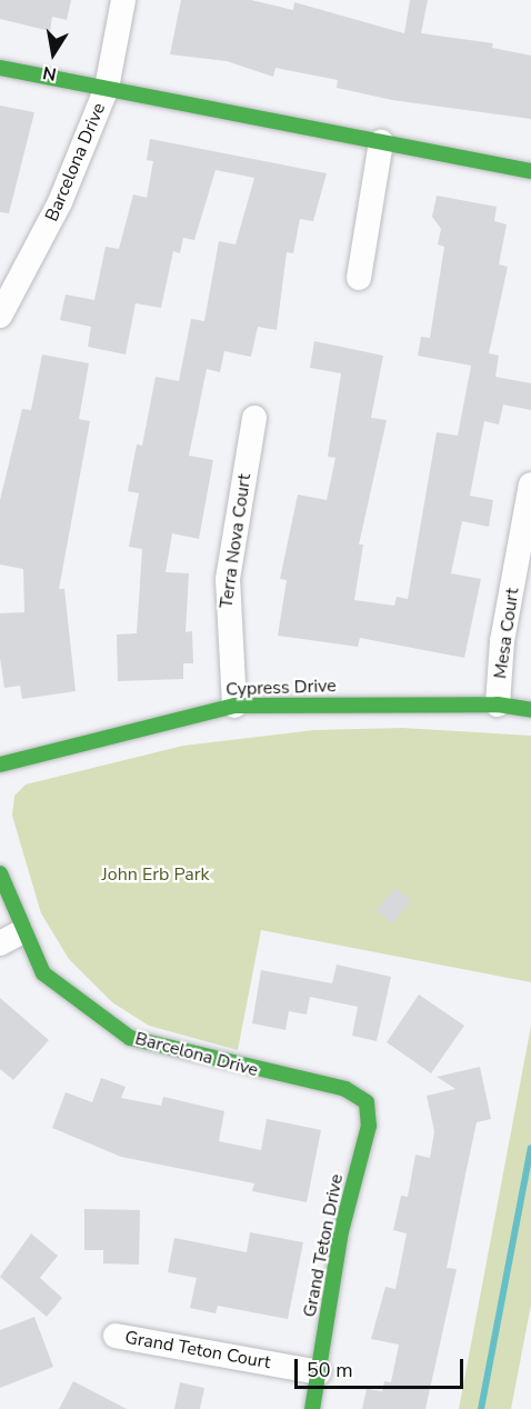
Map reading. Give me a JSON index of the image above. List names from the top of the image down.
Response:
{
  "streets": {
    "street": [
      "Barcelona Drive",
      "Terra Nova Court",
      "Mesa Court",
      "Cypress Drive",
      "Grand Teton Drive",
      "Grand Teton Court"
    ]
  },
  "crossings": [
    ["Barcelona Drive", "Grand Teton Drive"],
    ["Terra Nova Court", "Cypress Drive"],
    ["Mesa Court", "Cypress Drive"],
    ["Grand Teton Drive", "Grand Teton Court"]
  ],
  "parks": ["John Erb Park"],
  "scale_bar": "50 m",
  "north": "bottom"
}
